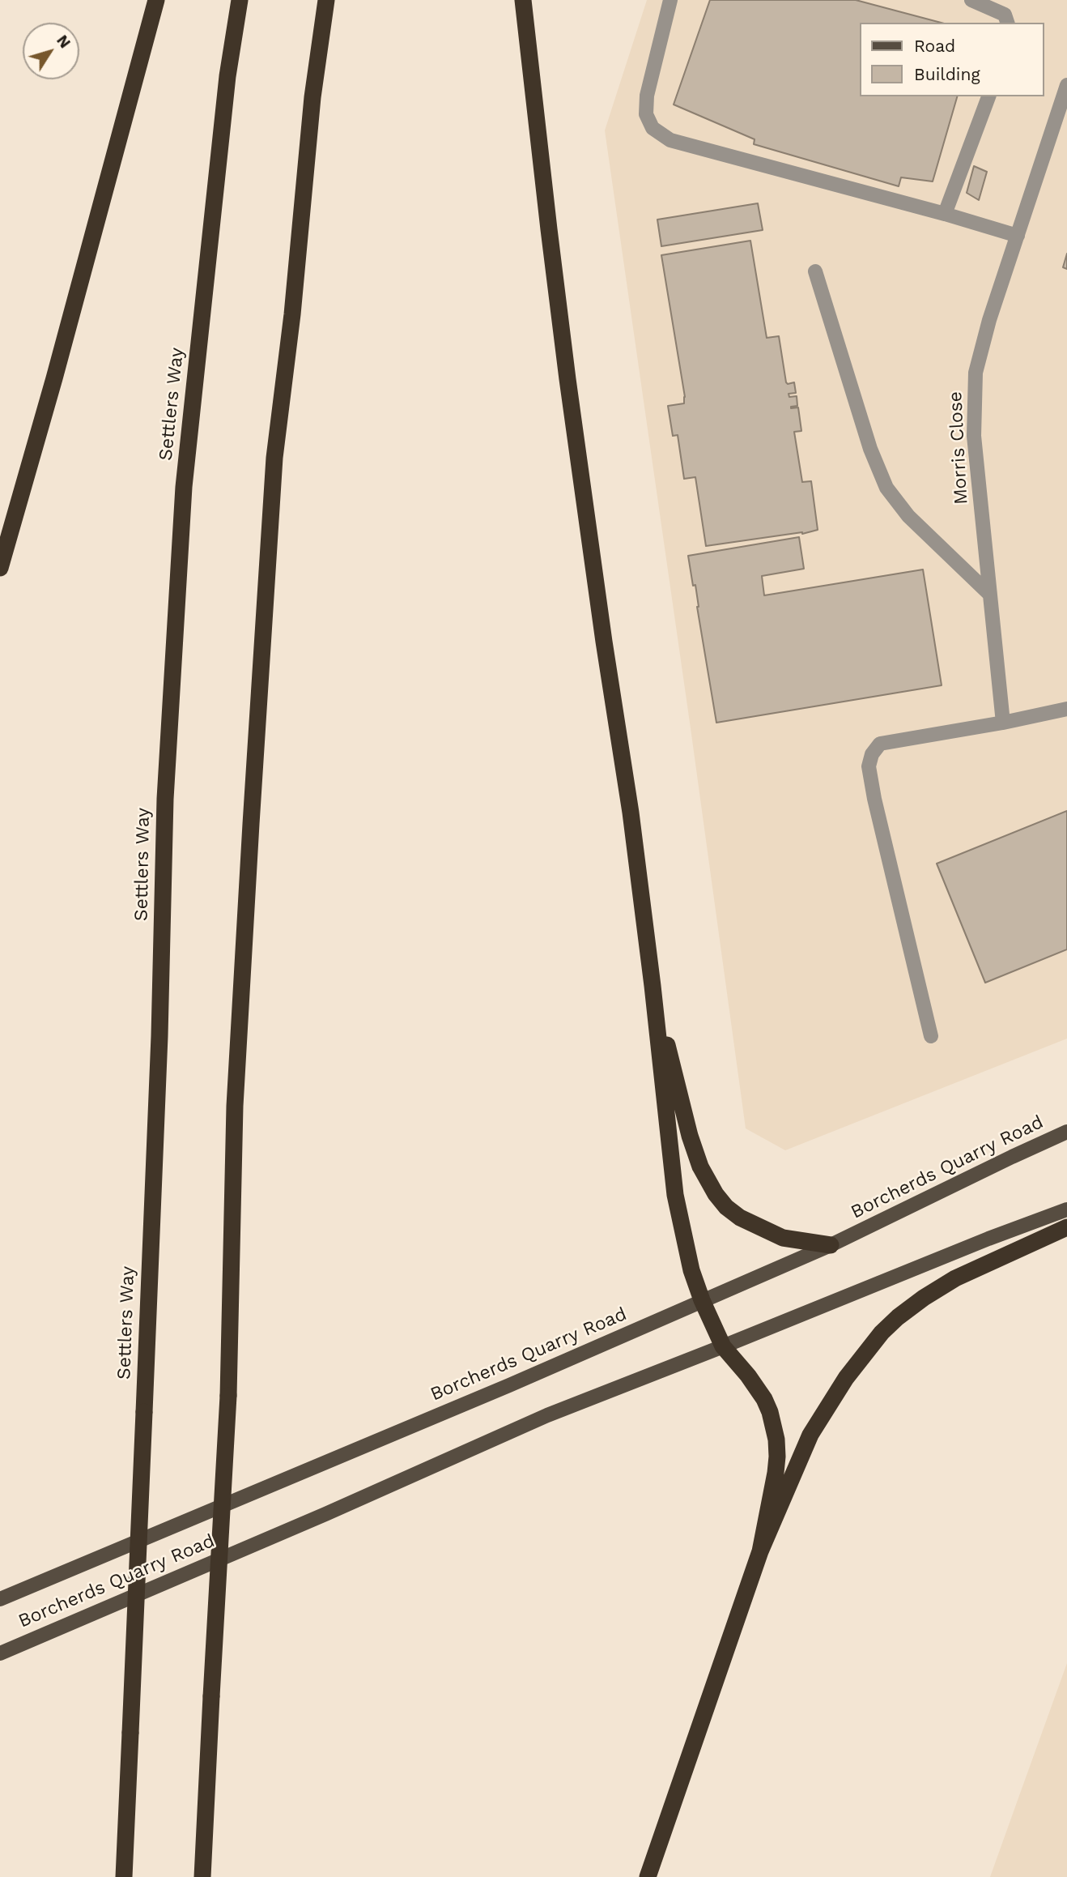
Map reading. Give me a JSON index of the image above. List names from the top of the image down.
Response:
{
  "streets": {
    "highway": ["Settlers Way"],
    "main road": ["Borcherds Quarry Road"],
    "lane": ["Morris Close"]
  },
  "legend": ["Road", "Building"],
  "north": "top right"
}
